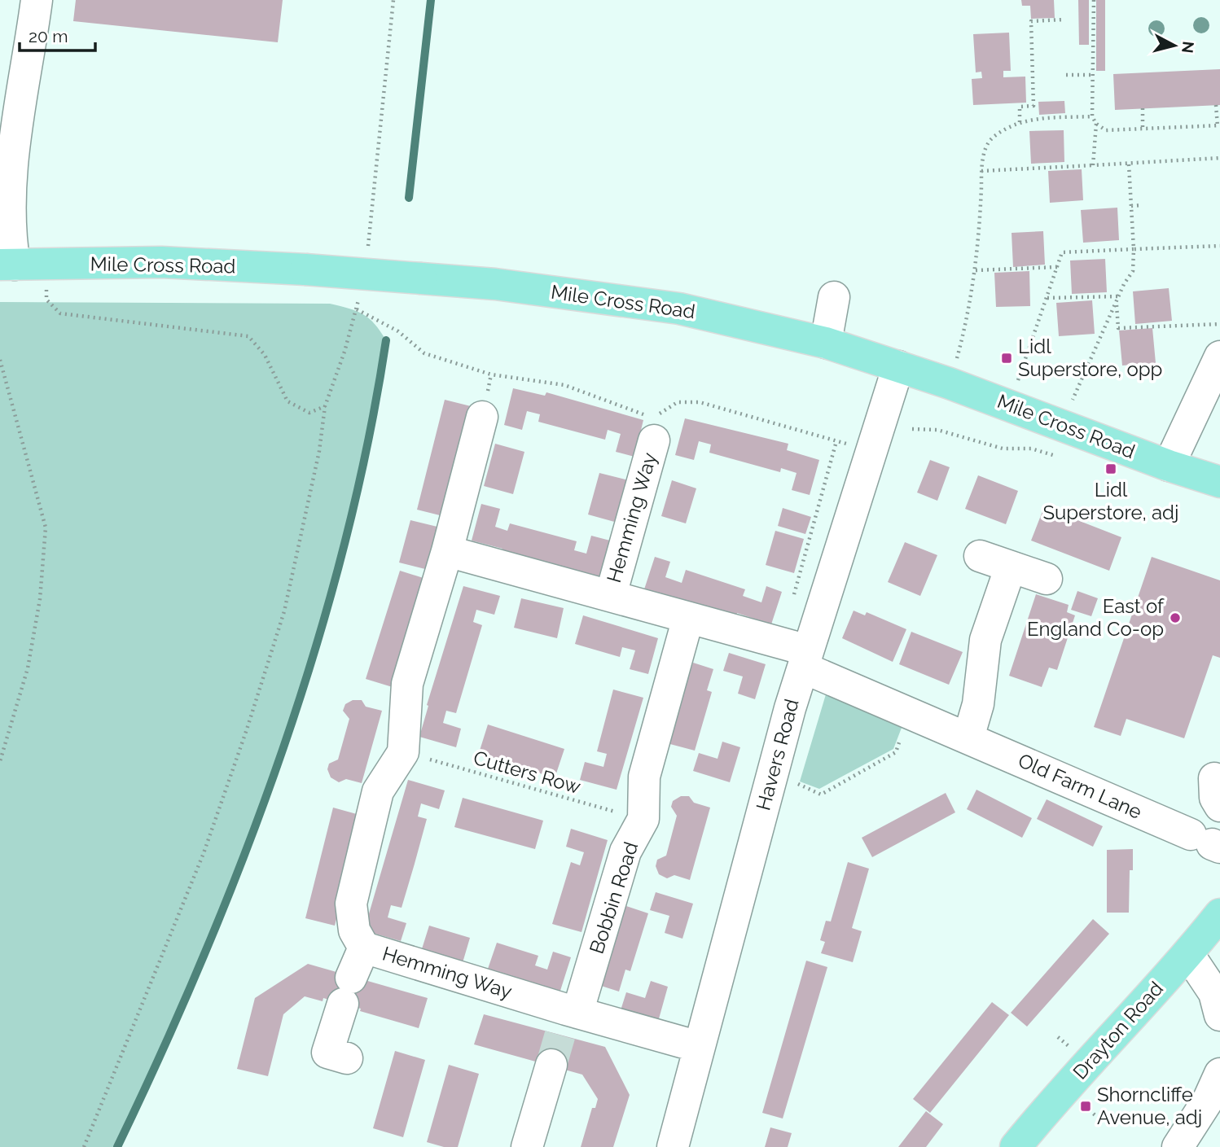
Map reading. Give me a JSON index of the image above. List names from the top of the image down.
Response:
{
  "streets": {
    "main road": ["Mile Cross Road", "Drayton Road"],
    "street": [
      "Hemming Way",
      "Havers Road",
      "Old Farm Lane",
      "Bobbin Road"
    ],
    "path": ["Cutters Row"]
  },
  "crossings": [
    ["Mile Cross Road", "Havers Road"],
    ["Hemming Way", "Havers Road"],
    ["Hemming Way", "Cutters Row"],
    ["Hemming Way", "Old Farm Lane"],
    ["Hemming Way", "Bobbin Road"],
    ["Havers Road", "Old Farm Lane"],
    ["Cutters Row", "Bobbin Road"]
  ],
  "places": {
    "transit": ["Lidl Superstore, opp", "Lidl Superstore, adj", "Shorncliffe Avenue, adj"],
    "other": ["East of England Co-op"]
  },
  "scale_bar": "20 m",
  "north": "right"
}
